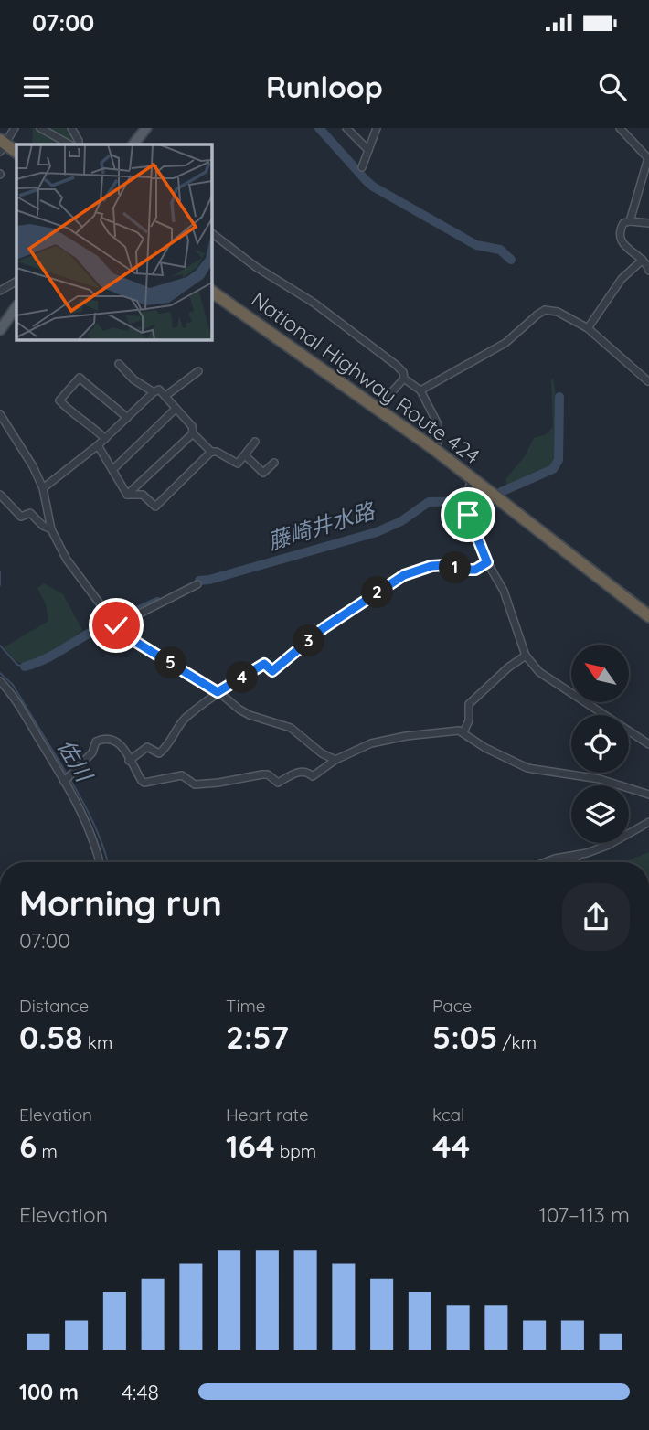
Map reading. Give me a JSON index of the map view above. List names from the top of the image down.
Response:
{
  "streets": {
    "highway": ["National Highway Route 424"]
  },
  "water": ["藤崎井水路", "佐川"],
  "north": "top left",
  "page": {
    "status": "07:00",
    "header": "Runloop",
    "pins": [
      "1",
      "2",
      "3",
      "5",
      "4"
    ],
    "heading": ["Morning run", "07:00"],
    "stats": [
      ["Distance", "0.58 km"],
      ["Time", "2:57"],
      ["Pace", "5:05 /km"],
      ["Elevation", "6 m"],
      ["Heart rate", "164 bpm"],
      ["kcal", "44"]
    ],
    "chart": ["Elevation", "107–113 m"],
    "list": [
      {
        "name": "100 m",
        "note": "4:48"
      }
    ]
  }
}
